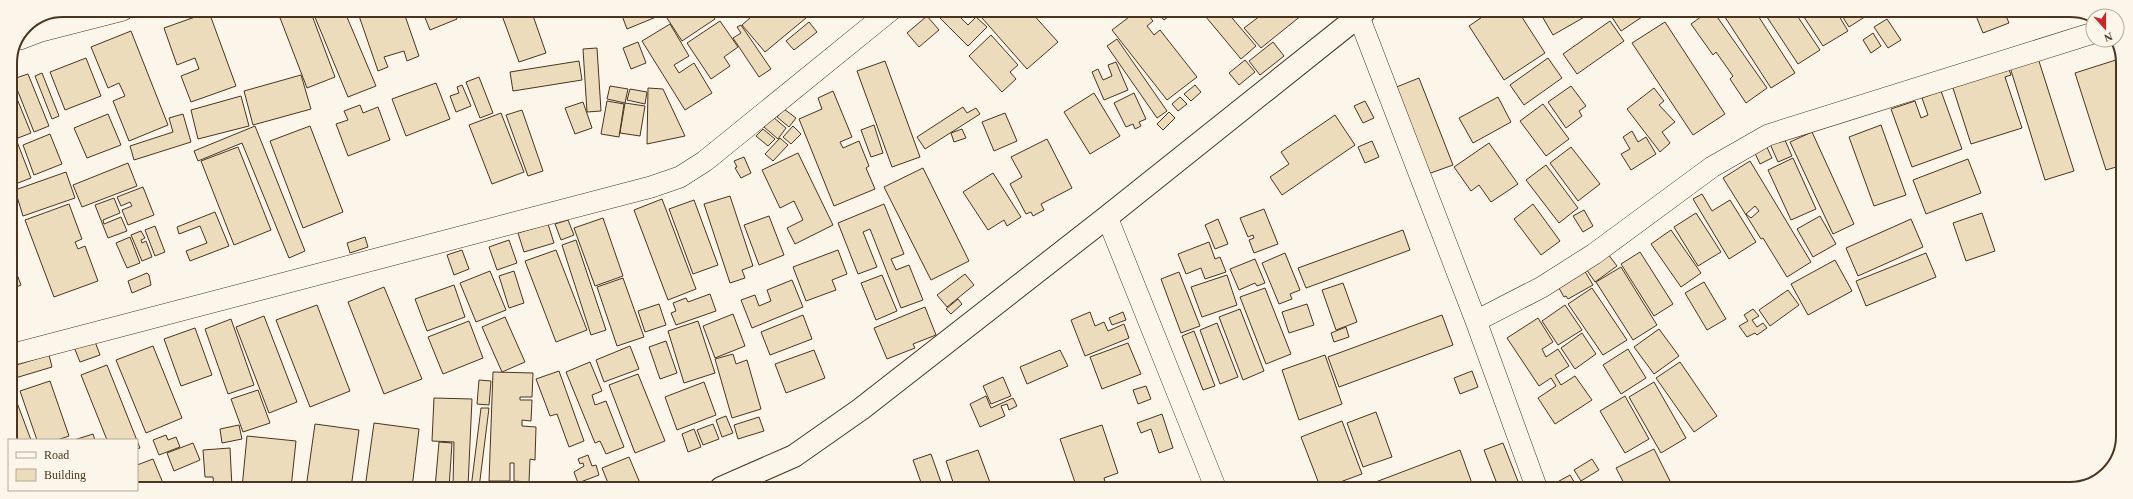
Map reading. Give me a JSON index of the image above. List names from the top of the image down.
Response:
{
  "legend": ["Road", "Building"],
  "north": "bottom"
}
